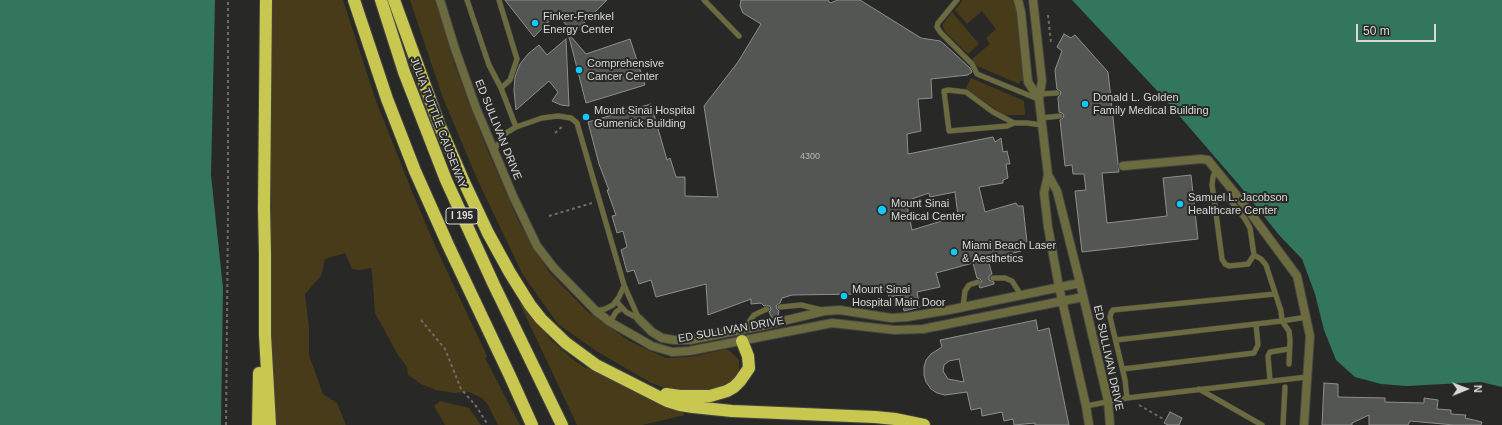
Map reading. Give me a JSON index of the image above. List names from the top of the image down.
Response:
{
  "streets": {
    "highway": ["JULIA TUTTLE CAUSEWAY", "I 195"],
    "street": ["ED SULLIVAN DRIVE"]
  },
  "places": [
    "Finker-Frenkel Energy Center",
    "Comprehensive Cancer Center",
    "Donald L. Golden Family Medical Building",
    "Mount Sinai Hospital Gumenick Building",
    "Samuel L. Jacobson Healthcare Center",
    "Mount Sinai Medical Center",
    "Miami Beach Laser & Aesthetics",
    "Mount Sinai Hospital Main Door"
  ],
  "house_numbers": ["4300"],
  "scale_bar": "50 m",
  "north": "right"
}
